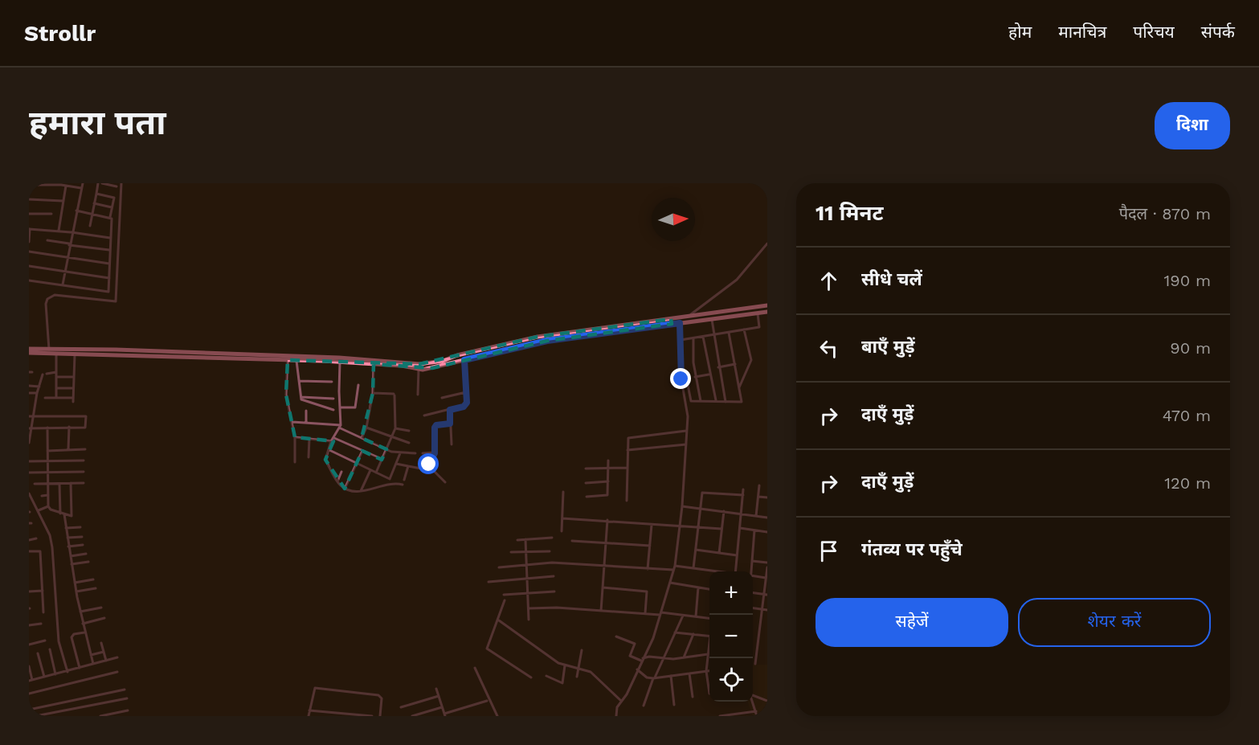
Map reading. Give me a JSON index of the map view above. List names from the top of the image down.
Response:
{
  "north": "right",
  "page": {
    "header": "Strollr",
    "nav": [
      "होम",
      "मानचित्र",
      "परिचय",
      "संपर्क"
    ],
    "buttons": [
      "दिशा",
      ["सहेजें", "शेयर करें"]
    ],
    "title": "हमारा पता",
    "heading": ["11 मिनट", "पैदल · 870 m"],
    "list": [
      ["सीधे चलें", "190 m"],
      ["बाएँ मुड़ें", "90 m"],
      ["दाएँ मुड़ें", "470 m"],
      ["दाएँ मुड़ें", "120 m"],
      "गंतव्य पर पहुँचे"
    ],
    "map_buttons": ["+", "−"]
  }
}
